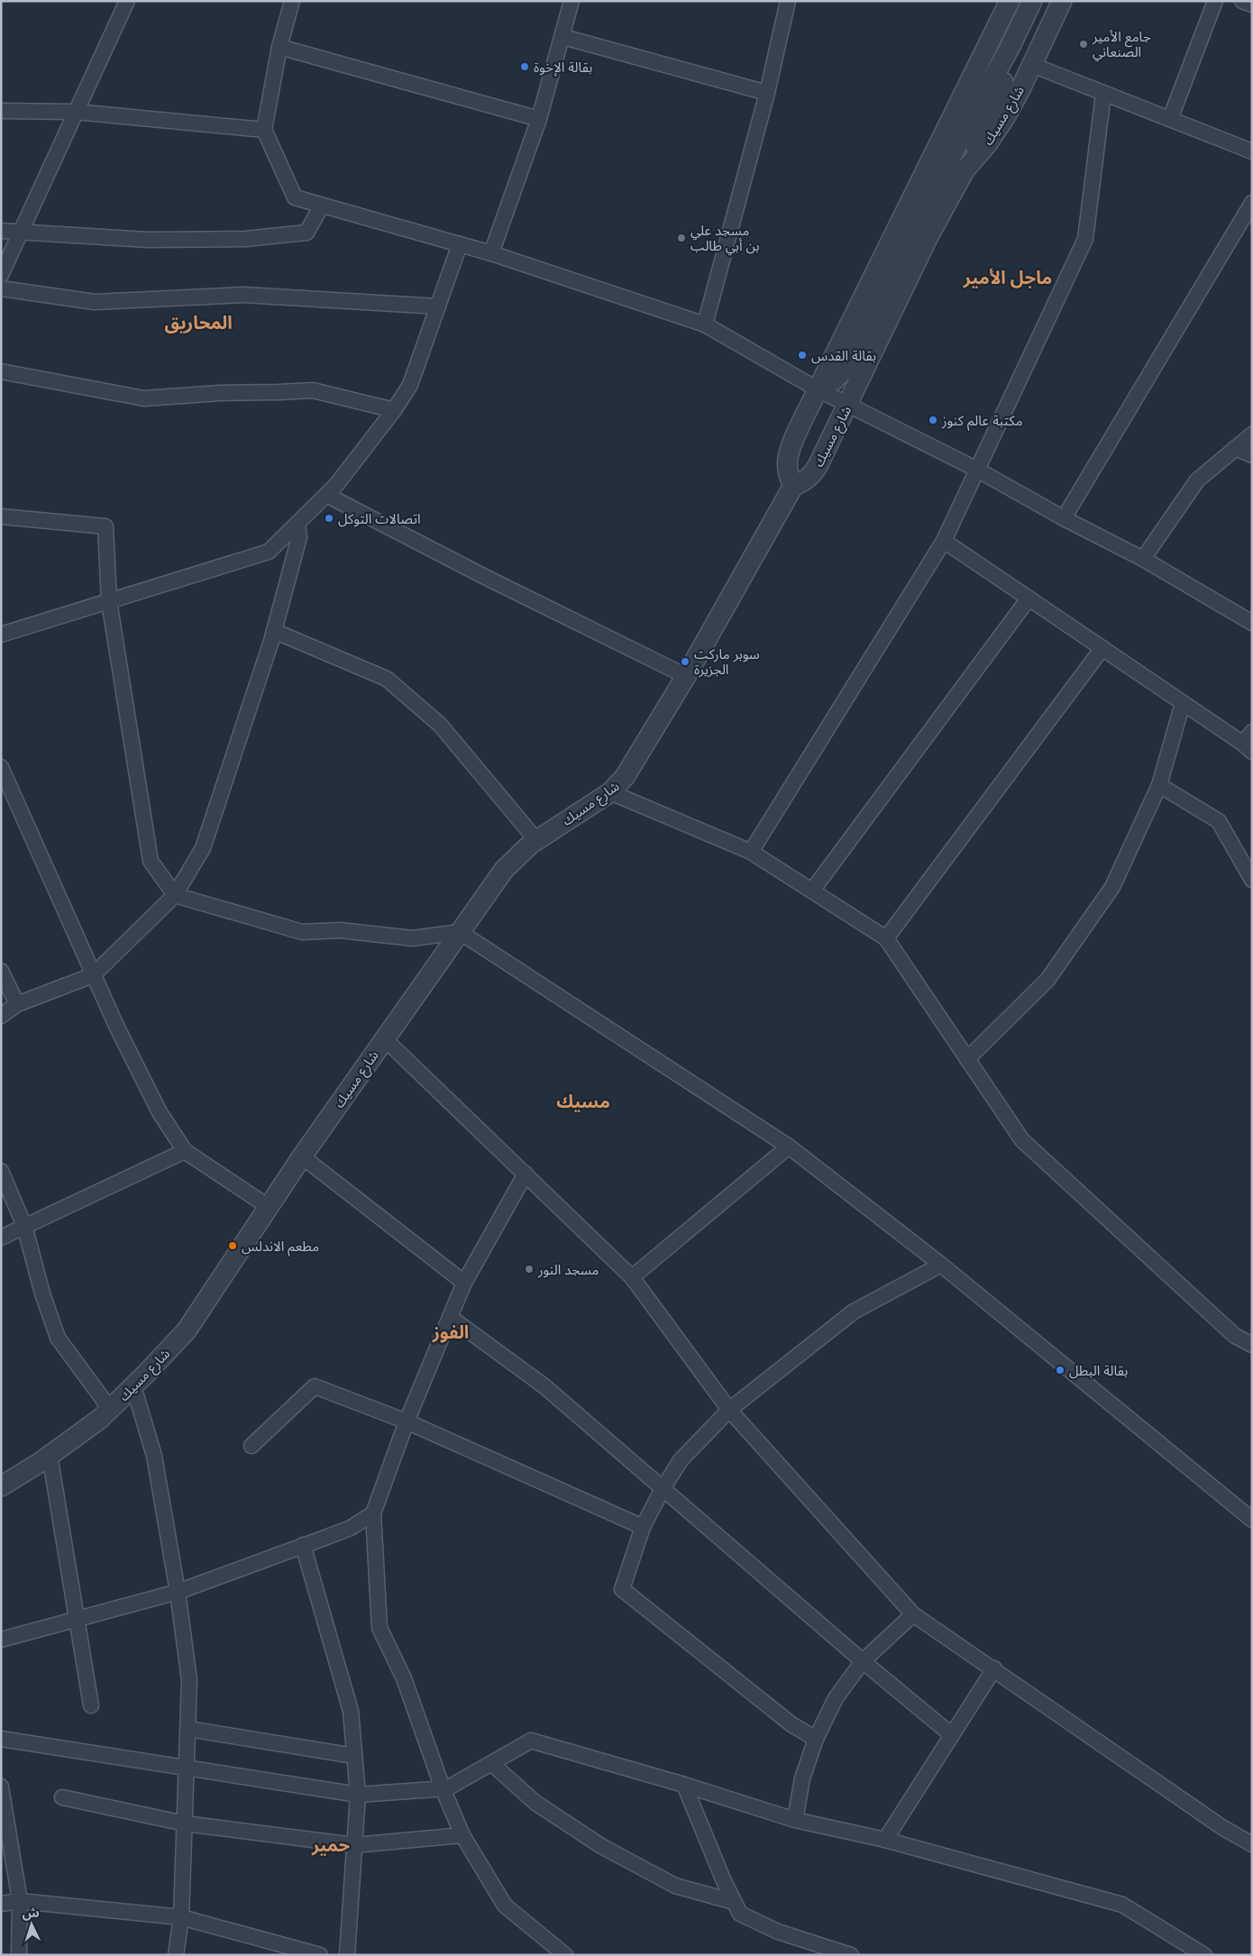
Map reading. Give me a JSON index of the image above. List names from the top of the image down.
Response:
{
  "streets": {
    "street": ["شارع مسيك"]
  },
  "districts": [
    "ماجل الأمير",
    "المحاريق",
    "مسيك",
    "الفوز",
    "حمير"
  ],
  "places": [
    "جامع الأمير الصنعاني",
    "بقالة الإخوة",
    "مسجد علي بن أبي طالب",
    "بقالة القدس",
    "مكتبة عالم كنوز",
    "اتصالات التوكل",
    "سوبر ماركت الجزيرة",
    "مطعم الاندلس",
    "مسجد النور",
    "بقالة البطل"
  ],
  "north": "top"
}
